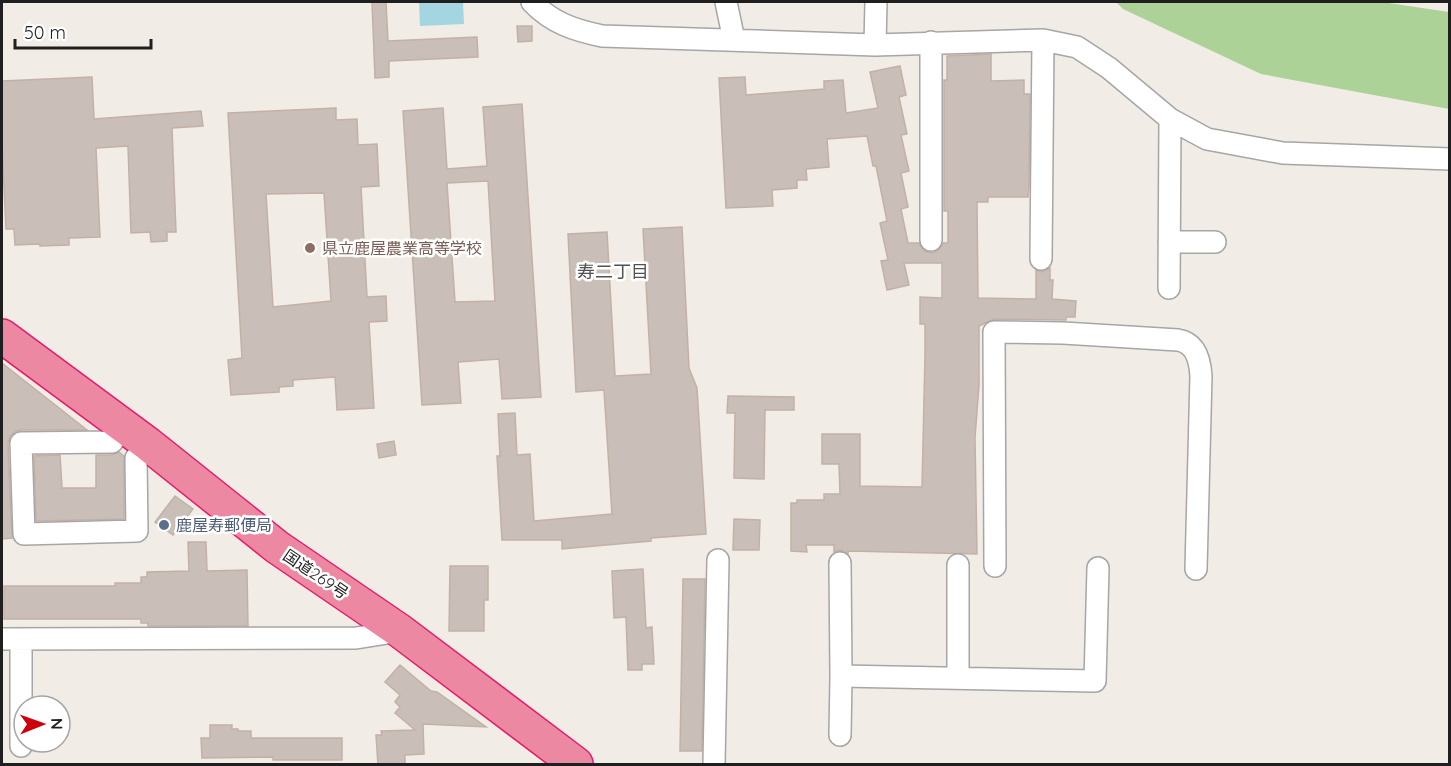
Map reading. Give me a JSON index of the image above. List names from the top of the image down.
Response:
{
  "streets": {
    "highway": ["国道269号"]
  },
  "districts": ["寿二丁目"],
  "places": ["県立鹿屋農業高等学校", "鹿屋寿郵便局"],
  "scale_bar": "50 m",
  "north": "right"
}
